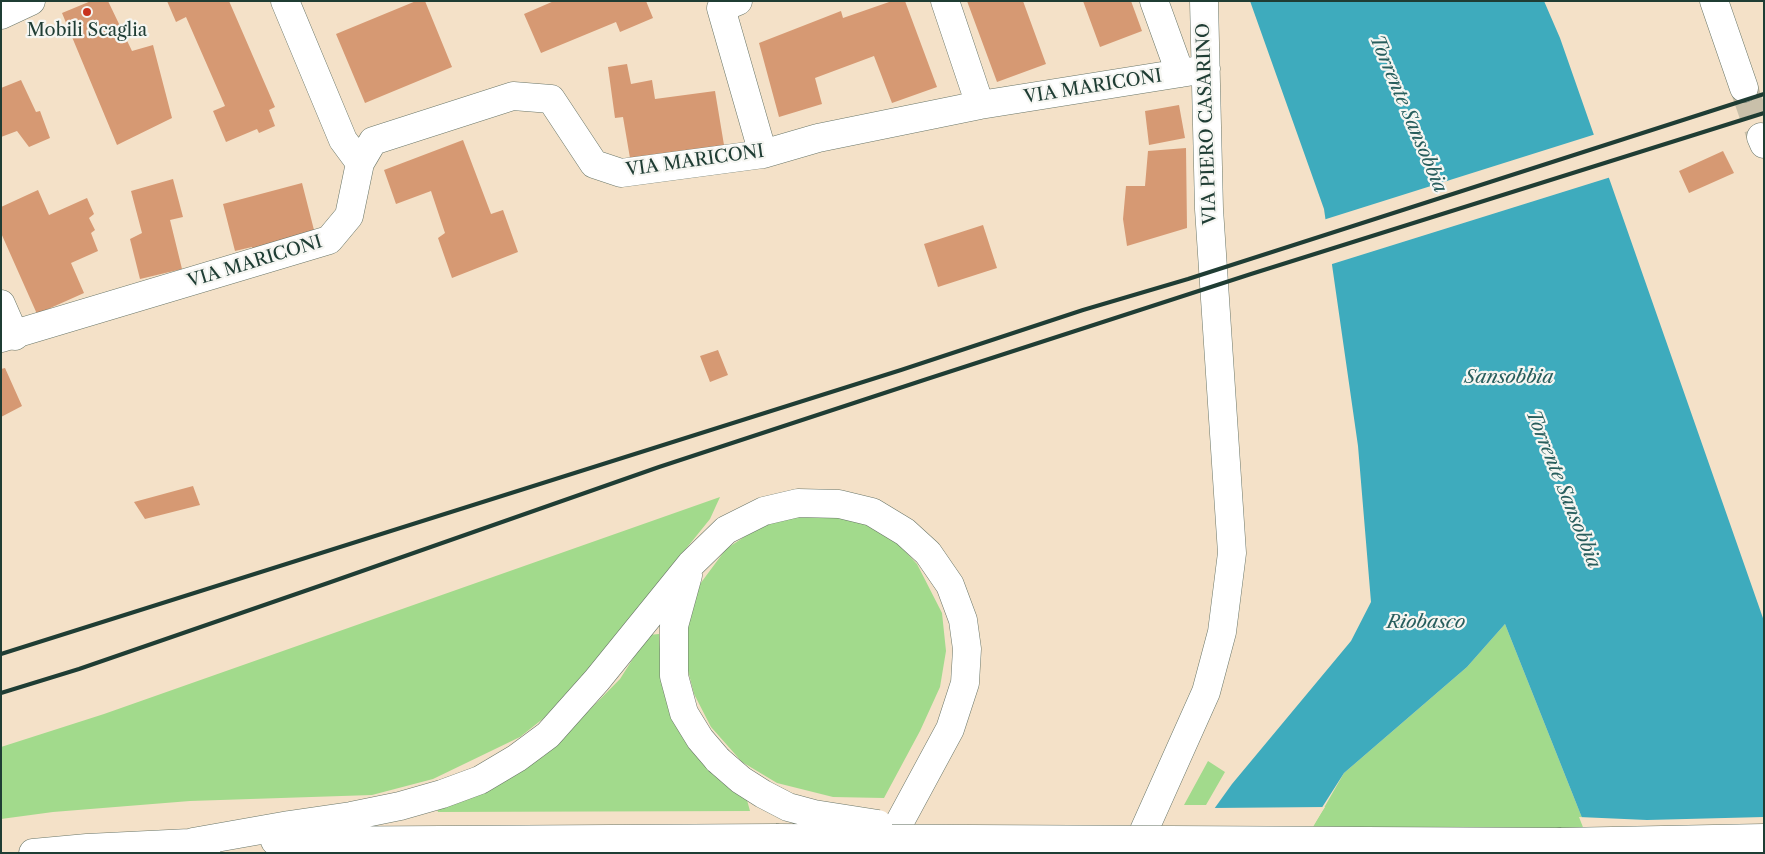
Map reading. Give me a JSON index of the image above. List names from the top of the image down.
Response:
{
  "streets": {
    "main road": ["VIA MARICONI", "VIA PIERO CASARINO"]
  },
  "crossings": [
    ["VIA MARICONI", "VIA PIERO CASARINO"]
  ],
  "water": ["Torrente Sansobbia", "Sansobbia", "Riobasco"],
  "places": ["Mobili Scaglia"]
}
